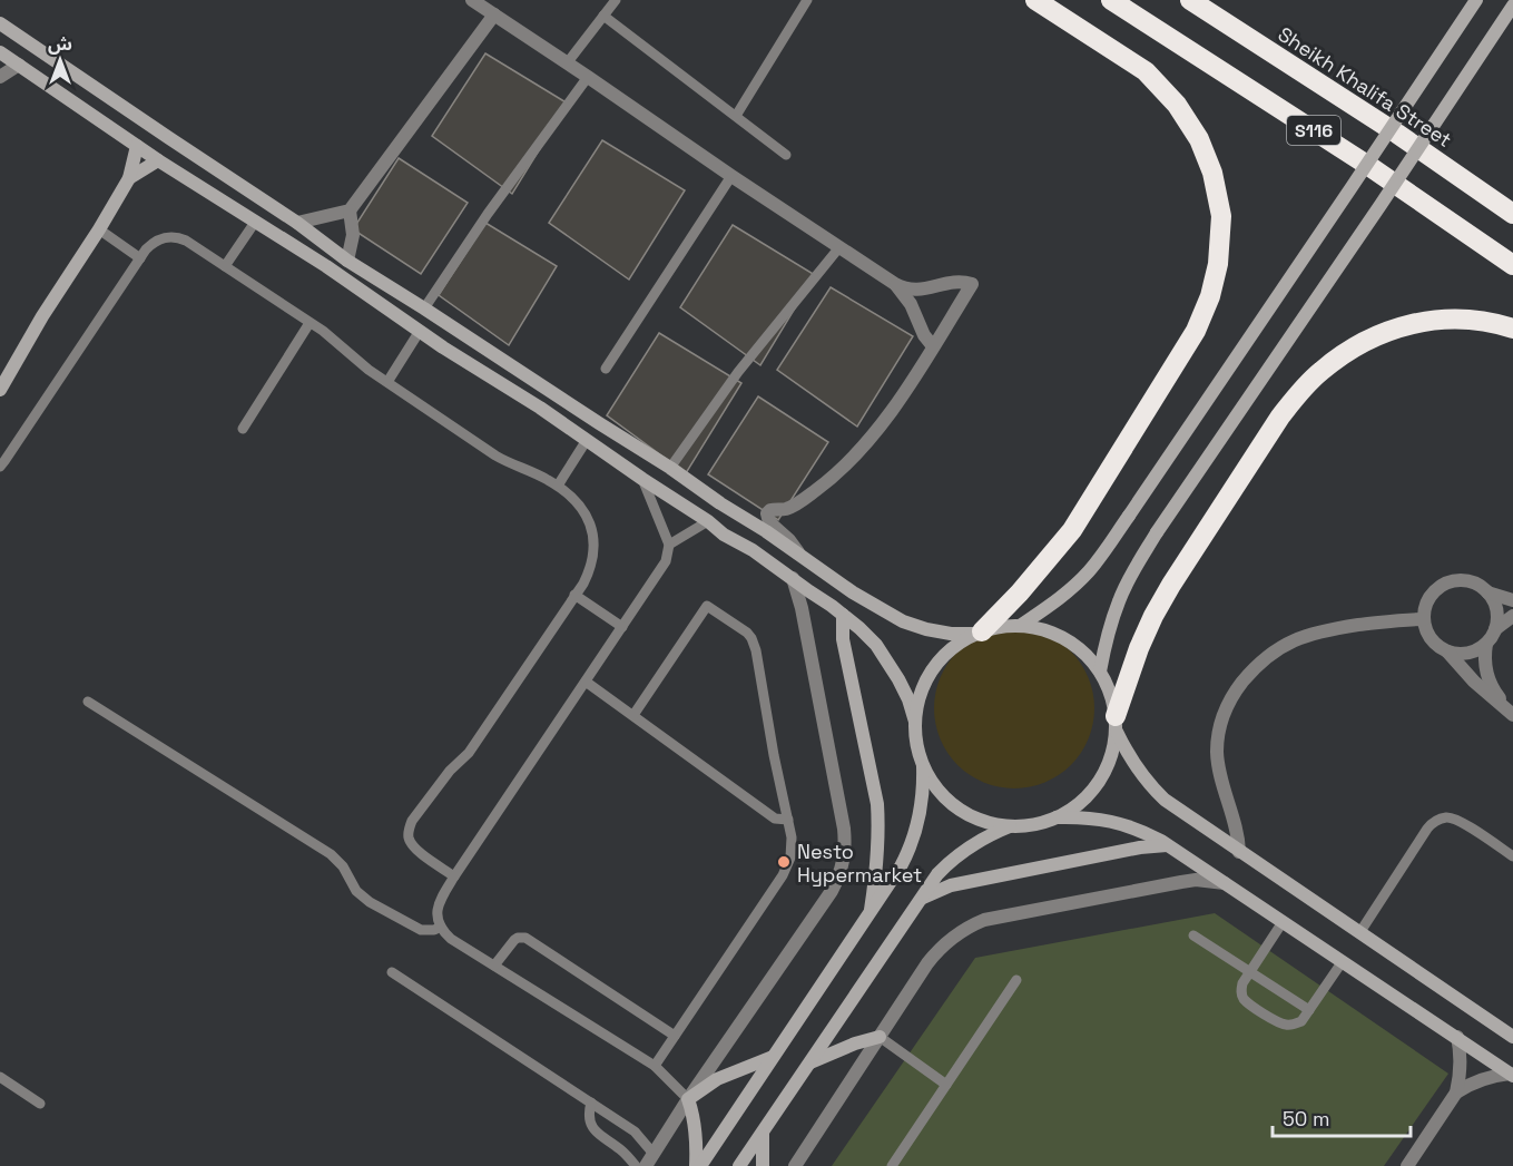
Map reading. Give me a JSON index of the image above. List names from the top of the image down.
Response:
{
  "streets": {
    "highway": ["Sheikh Khalifa Street", "S116"]
  },
  "places": ["Nesto Hypermarket"],
  "scale_bar": "50 m",
  "north": "top"
}
